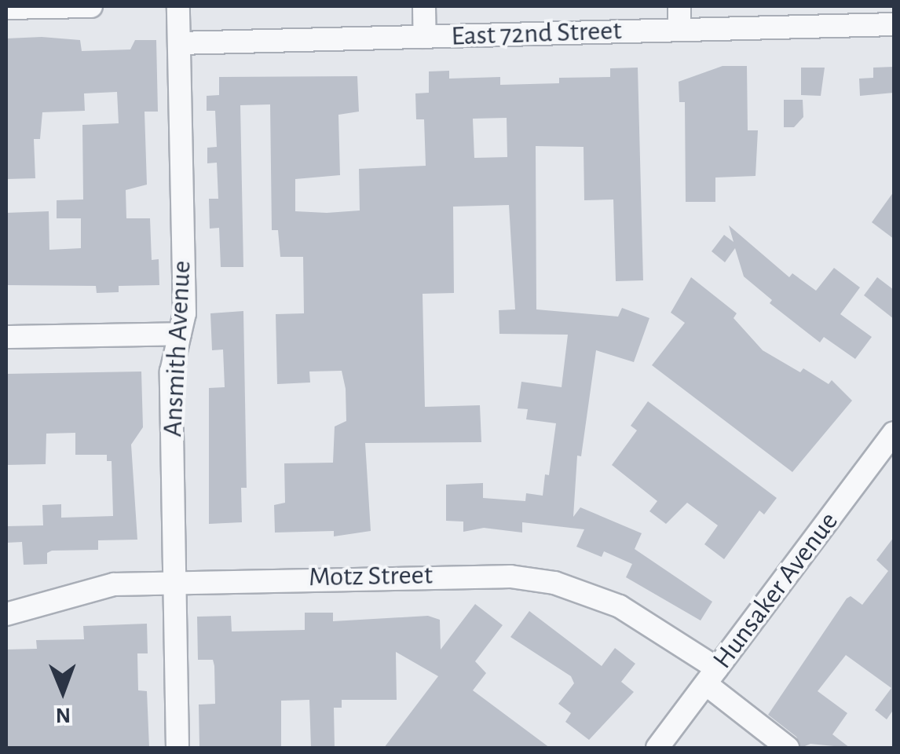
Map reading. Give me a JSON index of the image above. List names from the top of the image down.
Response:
{
  "streets": {
    "street": [
      "East 72nd Street",
      "Ansmith Avenue",
      "Motz Street",
      "Hunsaker Avenue"
    ]
  },
  "crossings": [
    ["East 72nd Street", "Ansmith Avenue"],
    ["Ansmith Avenue", "Motz Street"],
    ["Motz Street", "Hunsaker Avenue"]
  ],
  "north": "bottom"
}
